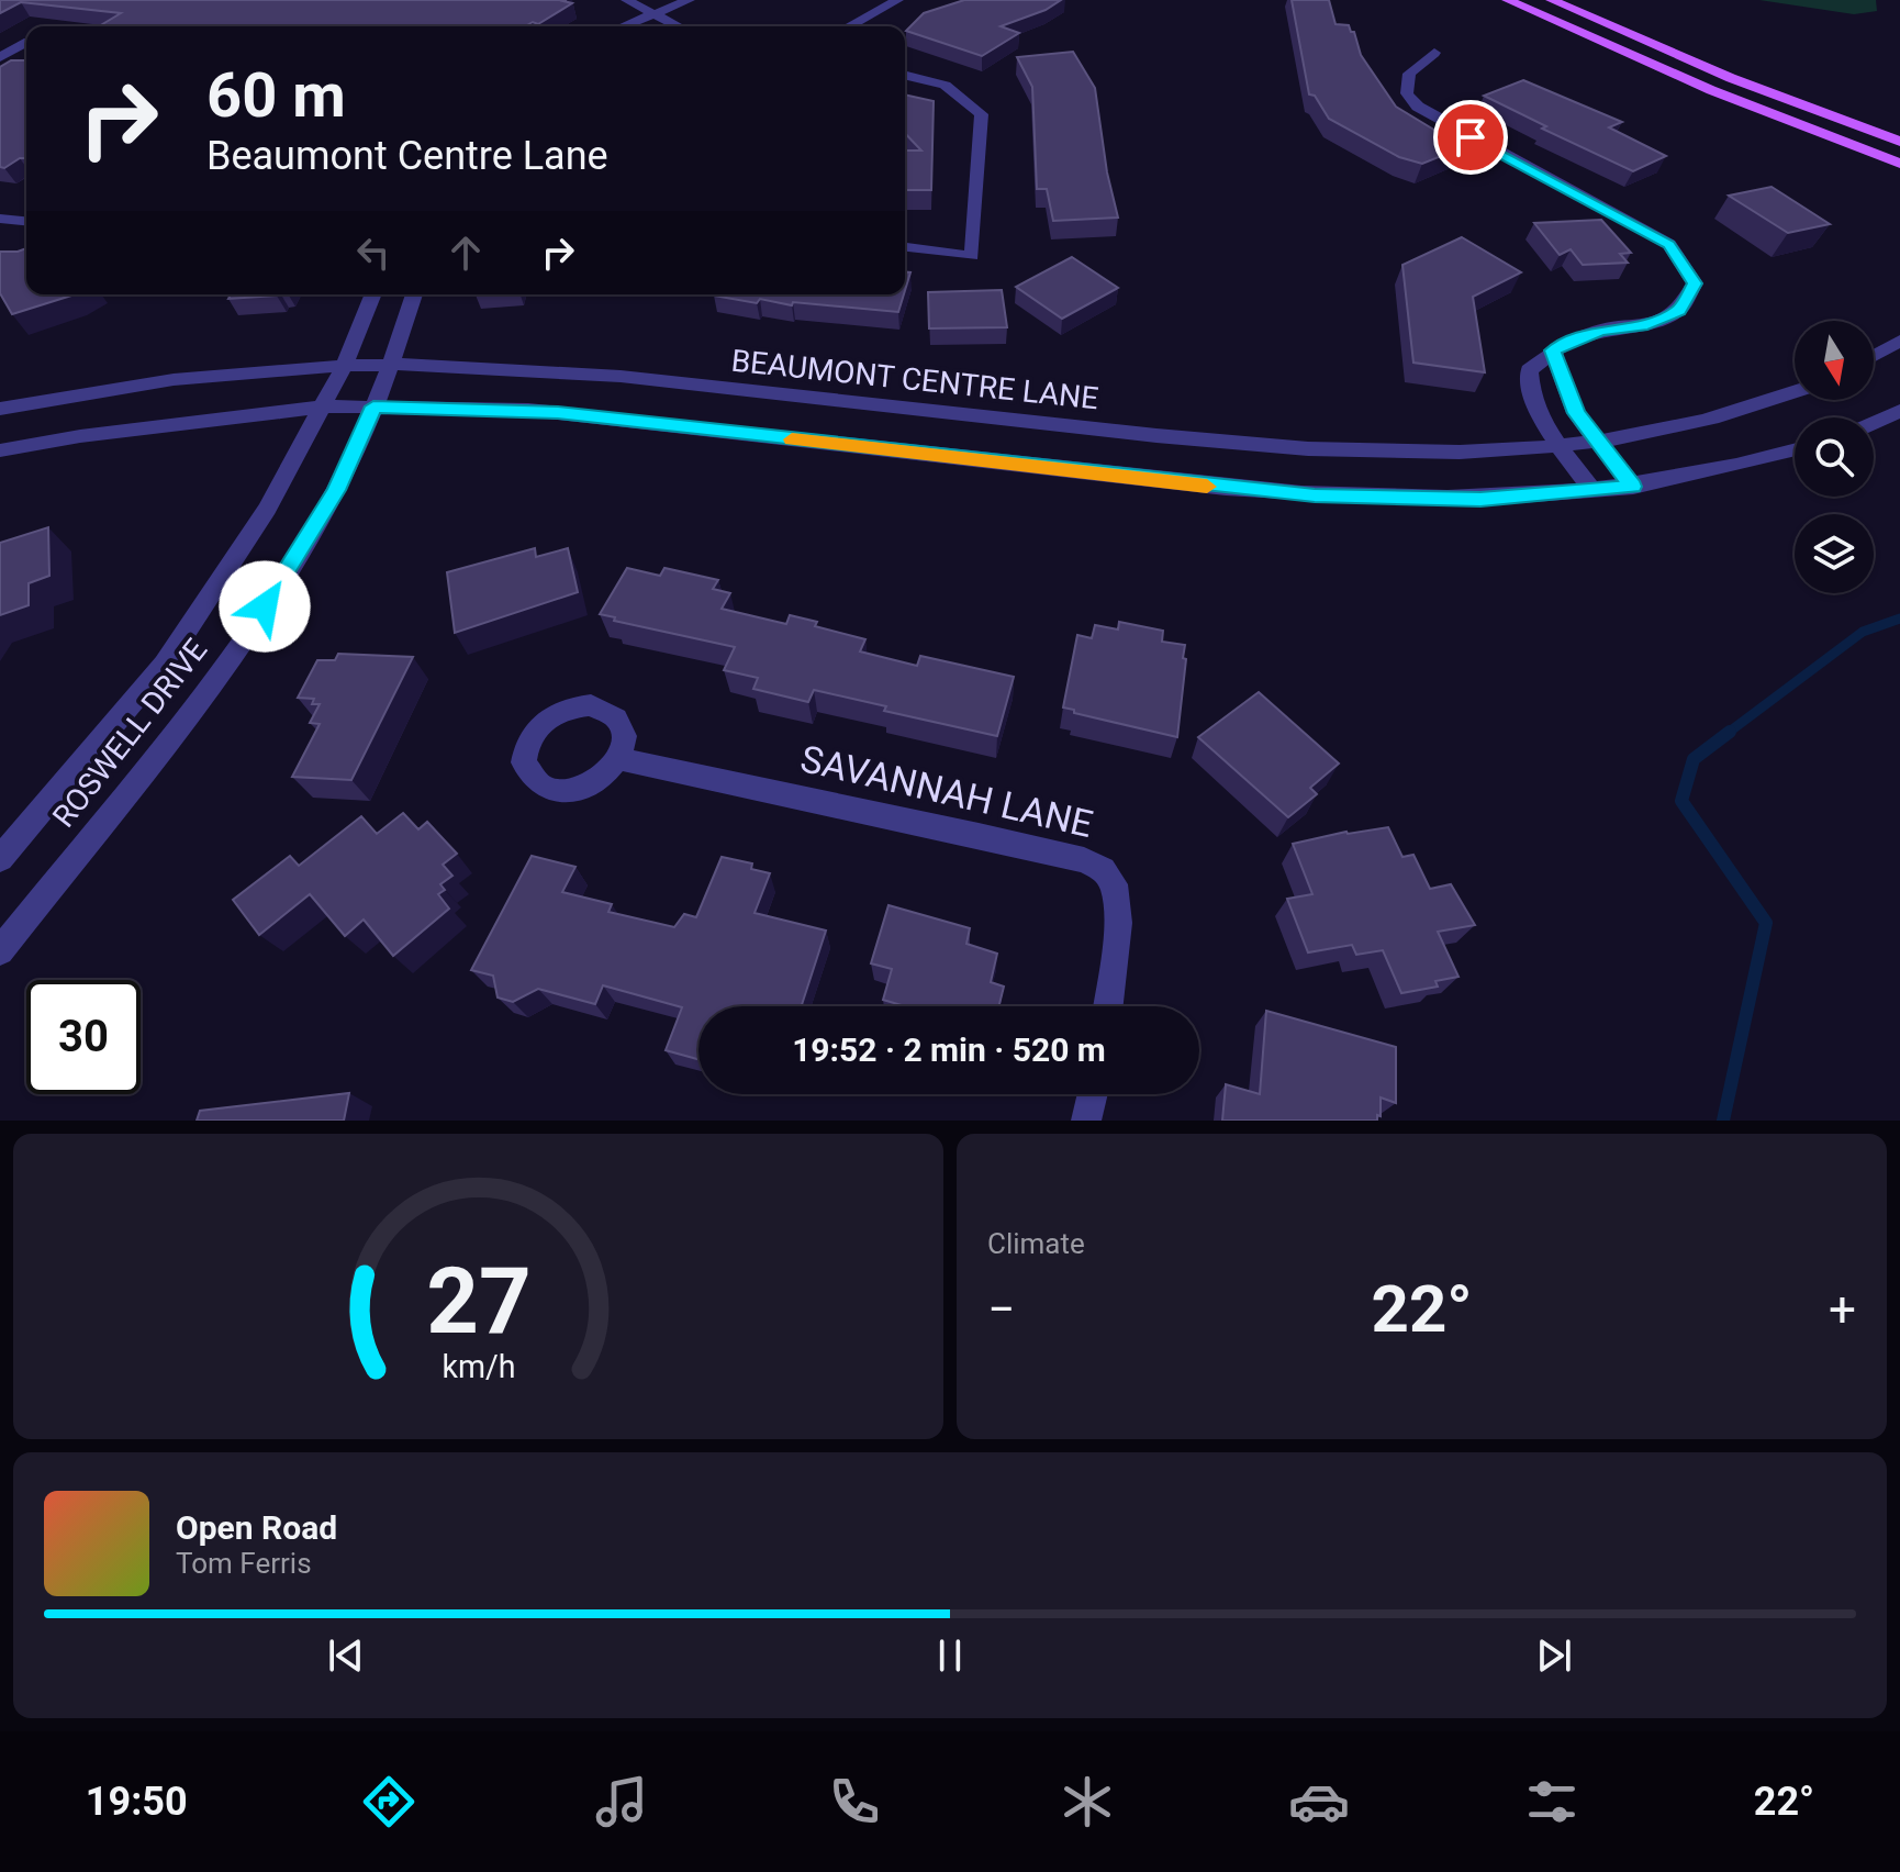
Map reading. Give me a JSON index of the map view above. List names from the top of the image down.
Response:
{
  "streets": {
    "street": ["BEAUMONT CENTRE LANE", "ROSWELL DRIVE", "SAVANNAH LANE"]
  },
  "crossings": [
    ["BEAUMONT CENTRE LANE", "ROSWELL DRIVE"]
  ],
  "north": "bottom",
  "page": {
    "turn": ["60 m", "Beaumont Centre Lane"],
    "limit": "30",
    "trip": "19:52 · 2 min · 520 m",
    "tile": "Climate",
    "heat": ["−", "22°", "+"],
    "song": ["Open Road", "Tom Ferris"],
    "tabs": ["19:50", "22°"],
    "gauge": ["27", "km/h"]
  }
}
